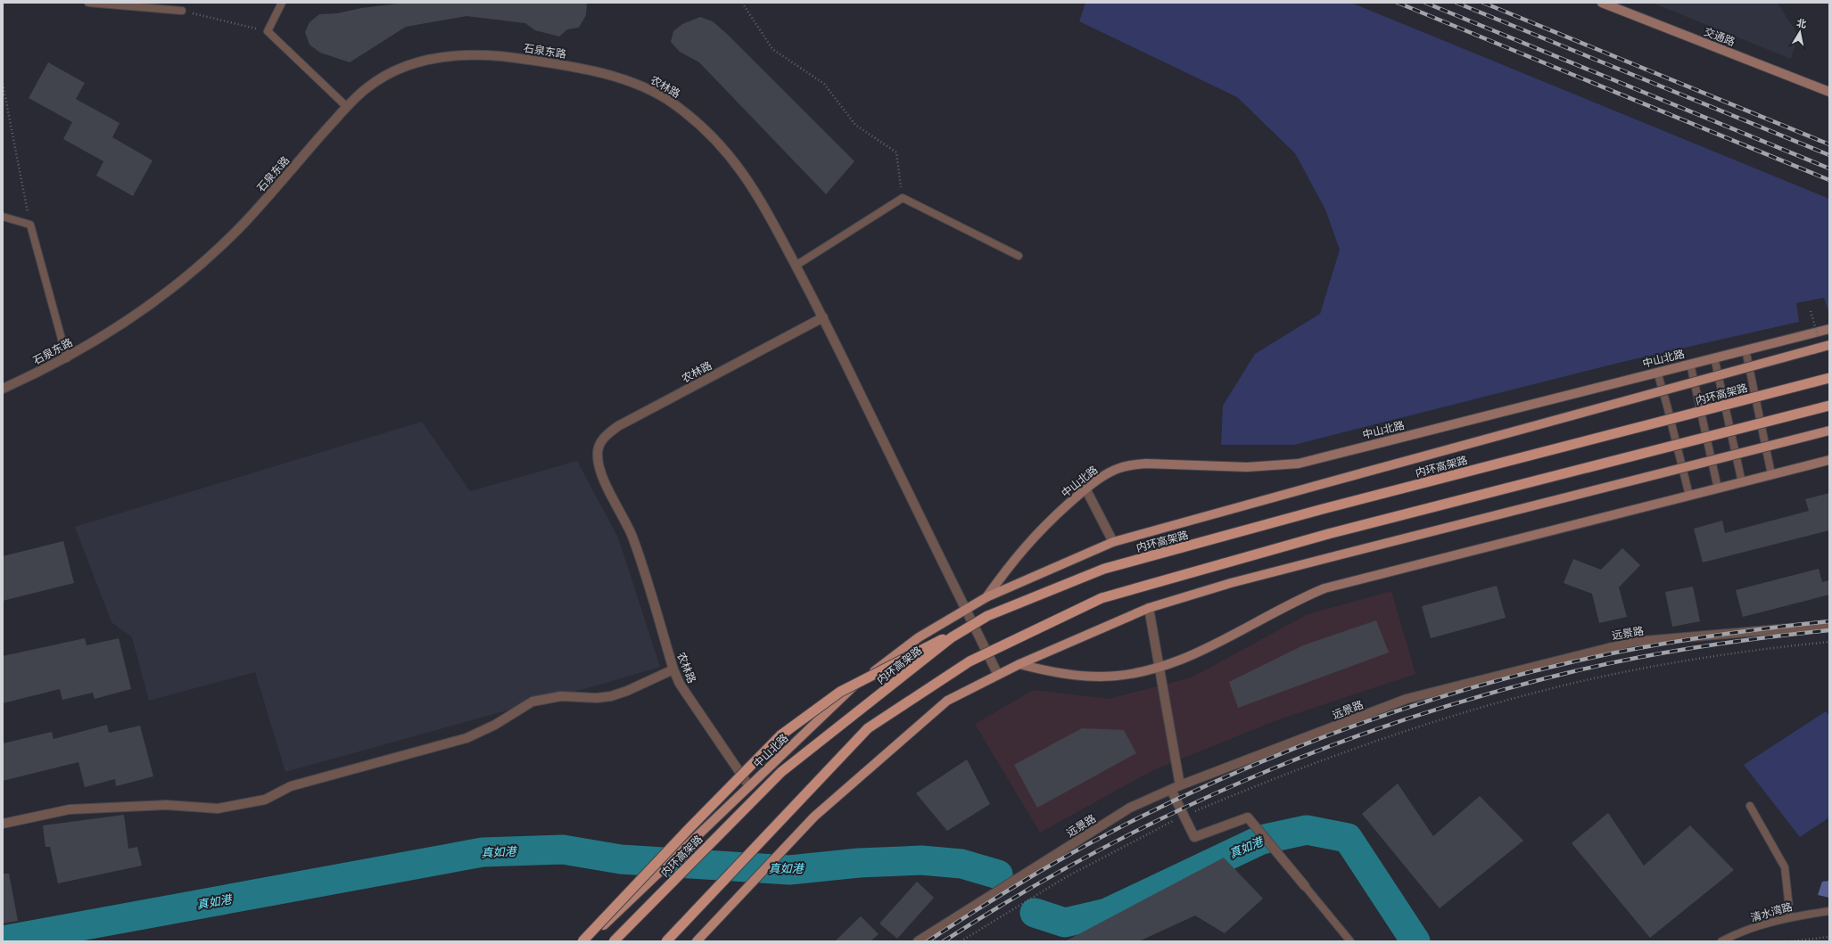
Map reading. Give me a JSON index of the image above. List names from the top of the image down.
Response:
{
  "streets": {
    "highway": ["内环高架路"],
    "main road": ["交通路", "中山北路"],
    "street": ["石泉东路", "农林路", "远景路"],
    "lane": ["清水湾路"]
  },
  "crossings": [
    ["石泉东路", "农林路"],
    ["农林路", "中山北路"]
  ],
  "water": ["真如港"],
  "north": "top"
}
